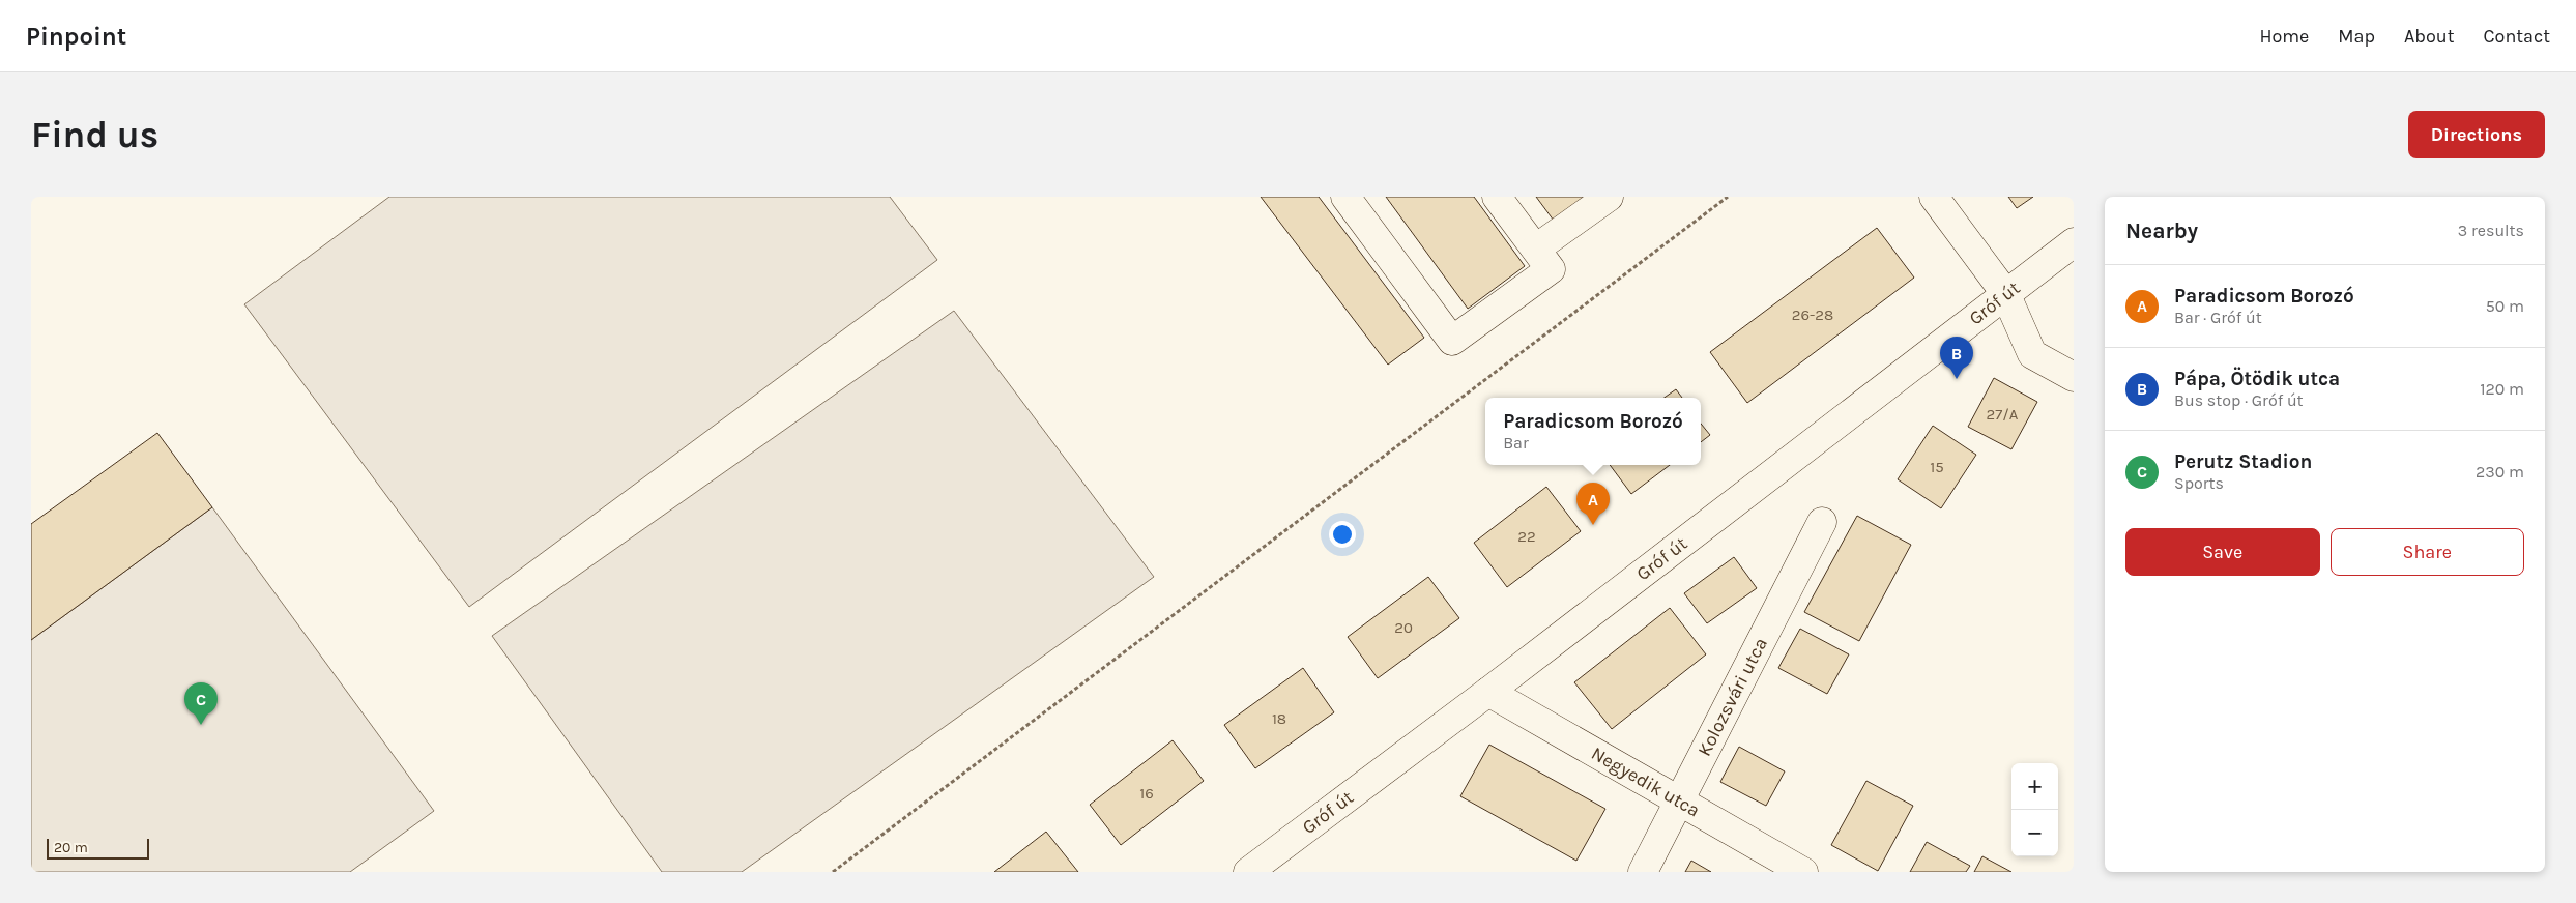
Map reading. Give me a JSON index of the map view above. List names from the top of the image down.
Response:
{
  "streets": {
    "street": ["Gróf út", "Kolozsvári utca", "Negyedik utca"]
  },
  "crossings": [
    ["Gróf út", "Negyedik utca"],
    ["Kolozsvári utca", "Negyedik utca"]
  ],
  "house_numbers": [
    "26-28",
    "27/A",
    "15",
    "22",
    "20",
    "18",
    "16"
  ],
  "scale_bar": "20 m",
  "page": {
    "header": "Pinpoint",
    "nav": [
      "Home",
      "Map",
      "About",
      "Contact"
    ],
    "buttons": [
      "Directions",
      ["Save", "Share"]
    ],
    "title": "Find us",
    "heading": ["Nearby", "3 results"],
    "list": [
      {
        "mark": "A",
        "name": "Paradicsom Borozó",
        "note": "Bar · Gróf út",
        "value": "50 m"
      },
      {
        "mark": "B",
        "name": "Pápa, Ötödik utca",
        "note": "Bus stop · Gróf út",
        "value": "120 m"
      },
      {
        "mark": "C",
        "name": "Perutz Stadion",
        "note": "Sports",
        "value": "230 m"
      }
    ],
    "pins": ["B", "A", "C"],
    "popup": ["Paradicsom Borozó", "Bar"],
    "map_buttons": ["+", "−"],
    "scale": "20 m"
  }
}
